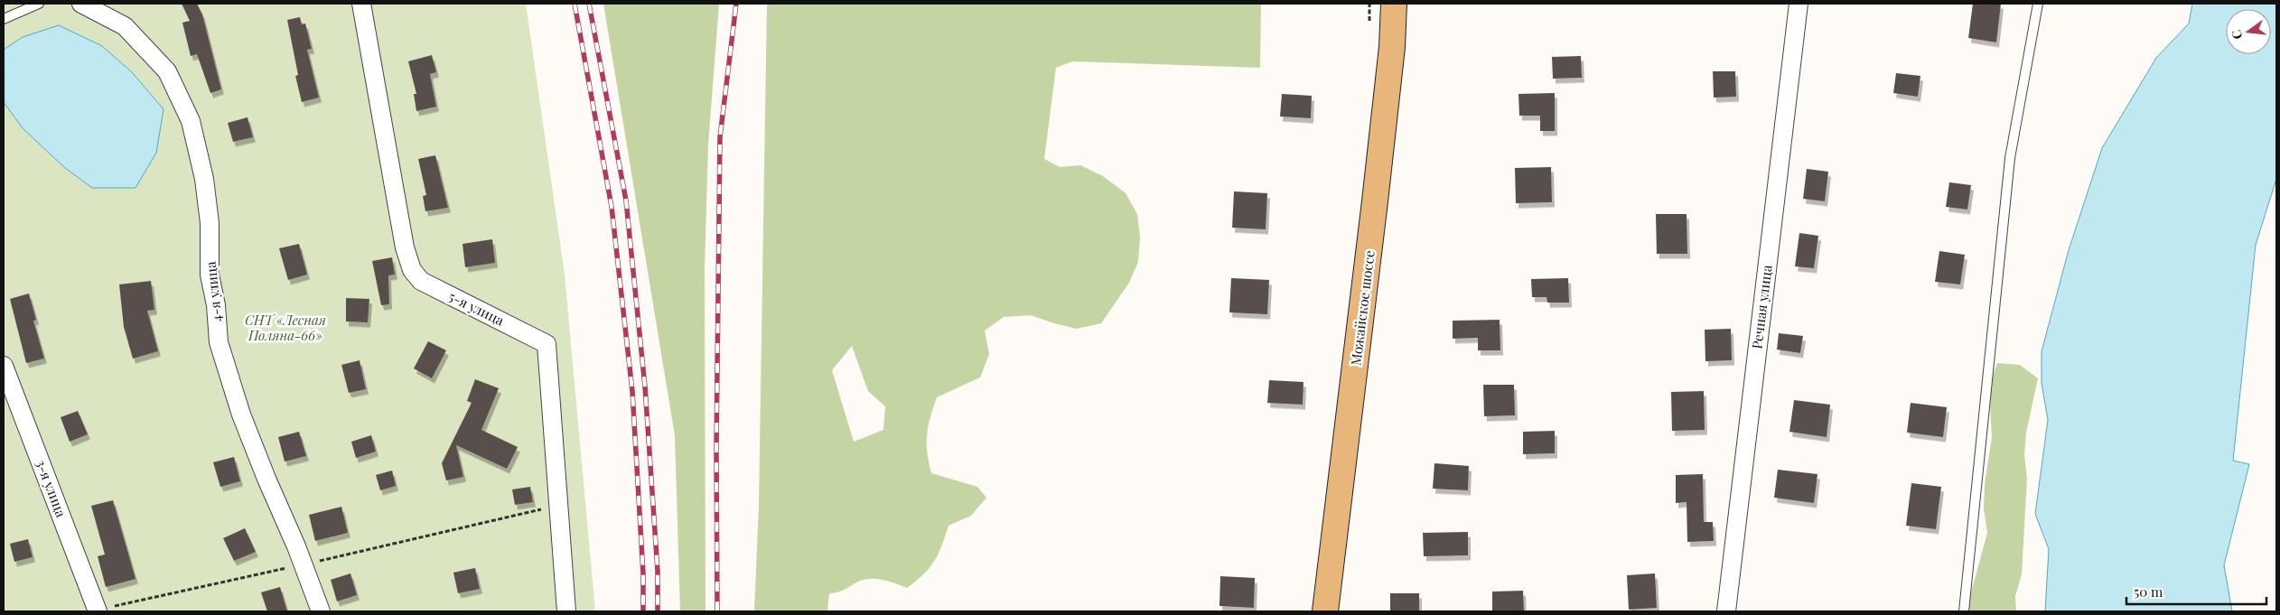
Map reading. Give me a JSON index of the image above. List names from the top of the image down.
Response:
{
  "streets": {
    "main road": ["Можайское шоссе"],
    "street": [
      "4-я улица",
      "Речная улица",
      "5-я улица",
      "3-я улица"
    ]
  },
  "parks": ["СНТ «Лесная Поляна-66»"],
  "scale_bar": "50 m",
  "north": "left"
}
